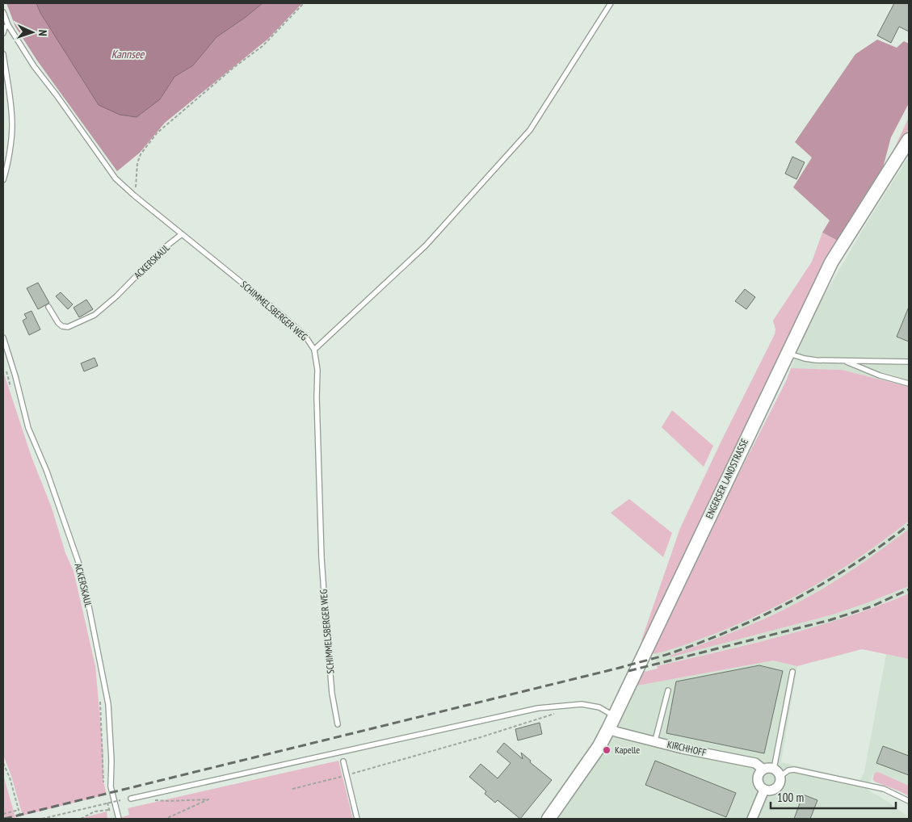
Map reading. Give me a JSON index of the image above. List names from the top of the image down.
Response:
{
  "streets": {
    "main road": ["ENGERSER LANDSTRASSE"],
    "street": ["KIRCHHOFF"],
    "lane": ["ACKERSKAUL", "SCHIMMELSBERGER WEG"]
  },
  "crossings": [
    ["ACKERSKAUL", "SCHIMMELSBERGER WEG"],
    ["ENGERSER LANDSTRASSE", "KIRCHHOFF"]
  ],
  "water": ["Kannsee"],
  "places": ["Kapelle"],
  "scale_bar": "100 m",
  "north": "right"
}
